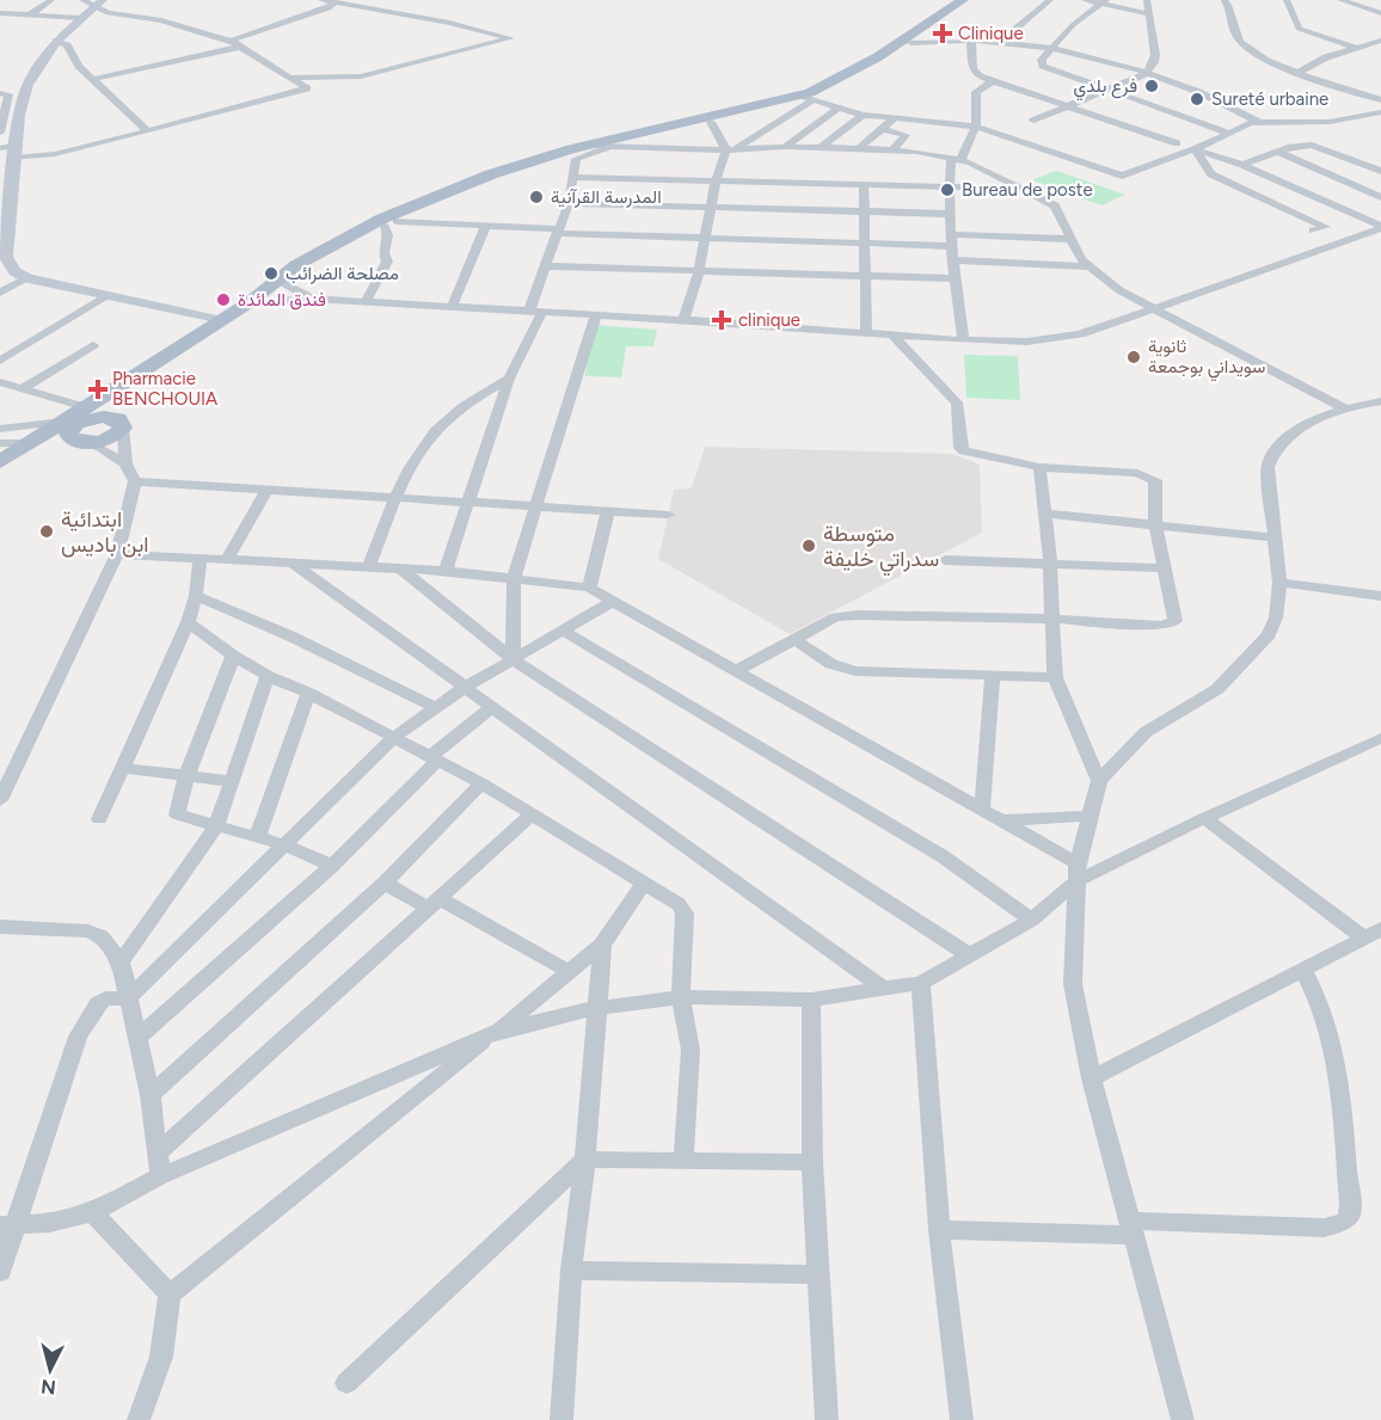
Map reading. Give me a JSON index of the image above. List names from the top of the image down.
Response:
{
  "places": {
    "health": ["Clinique", "clinique", "Pharmacie BENCHOUIA"],
    "other": [
      "فرع بلدي",
      "Sureté urbaine",
      "Bureau de poste",
      "المدرسة القرآنية",
      "مصلحة الضرائب",
      "فندق المائدة",
      "ثانوية سويداني بوجمعة",
      "ابتدائية ابن باديس",
      "متوسطة سدراتي خليفة"
    ]
  },
  "north": "bottom"
}
